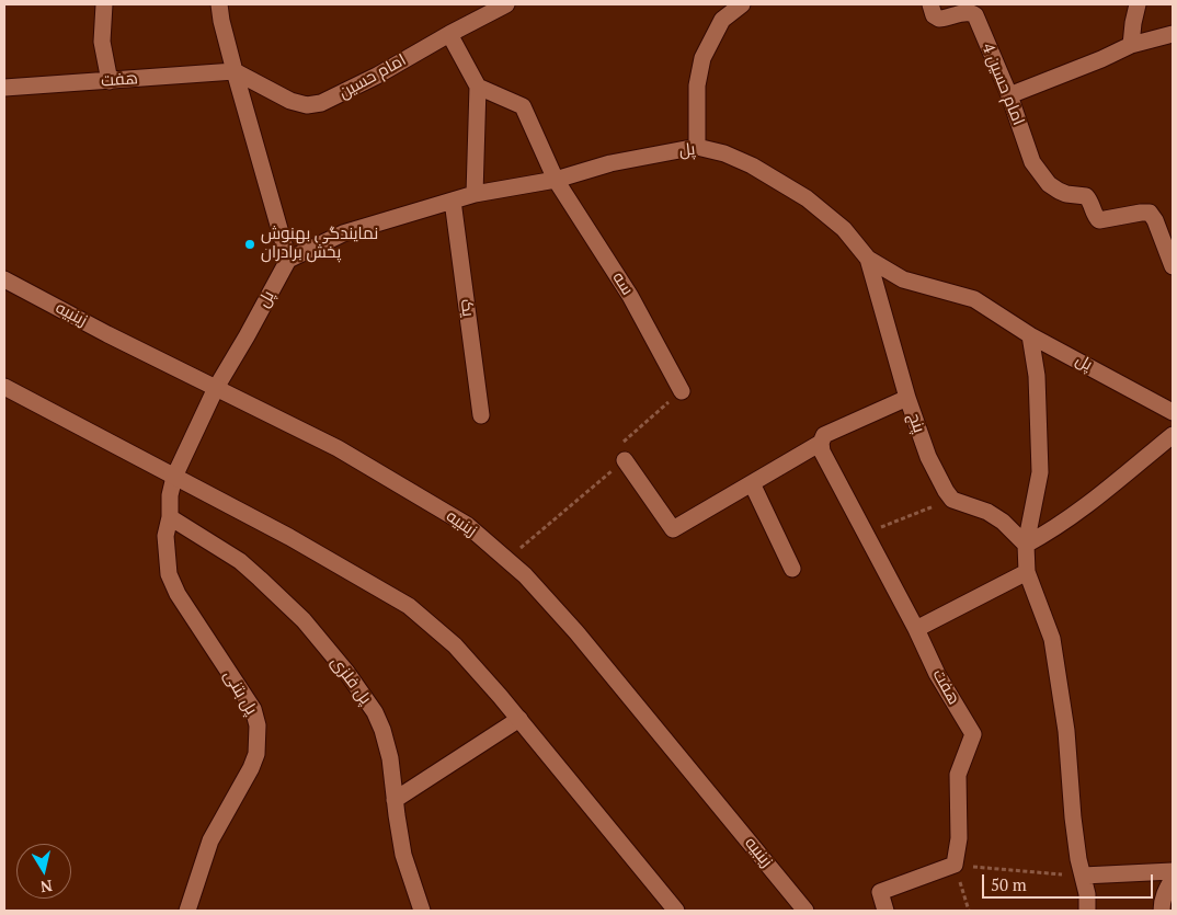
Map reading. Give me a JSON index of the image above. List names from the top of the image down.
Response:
{
  "streets": {
    "street": [
      "امام حسین",
      "هفت",
      "امام حسین 4",
      "پل",
      "سه",
      "یک",
      "زینبیه",
      "پنج",
      "پل فلزی",
      "پل بتنی"
    ]
  },
  "crossings": [
    ["امام حسین", "هفت"],
    ["پل", "سه"],
    ["پل", "یک"],
    ["پل", "زینبیه"],
    ["پل", "پنج"],
    ["پل", "پل بتنی"],
    ["پل فلزی", "پل بتنی"]
  ],
  "places": ["نمایندگی بهنوش پخش برادران"],
  "scale_bar": "50 m",
  "north": "bottom"
}
